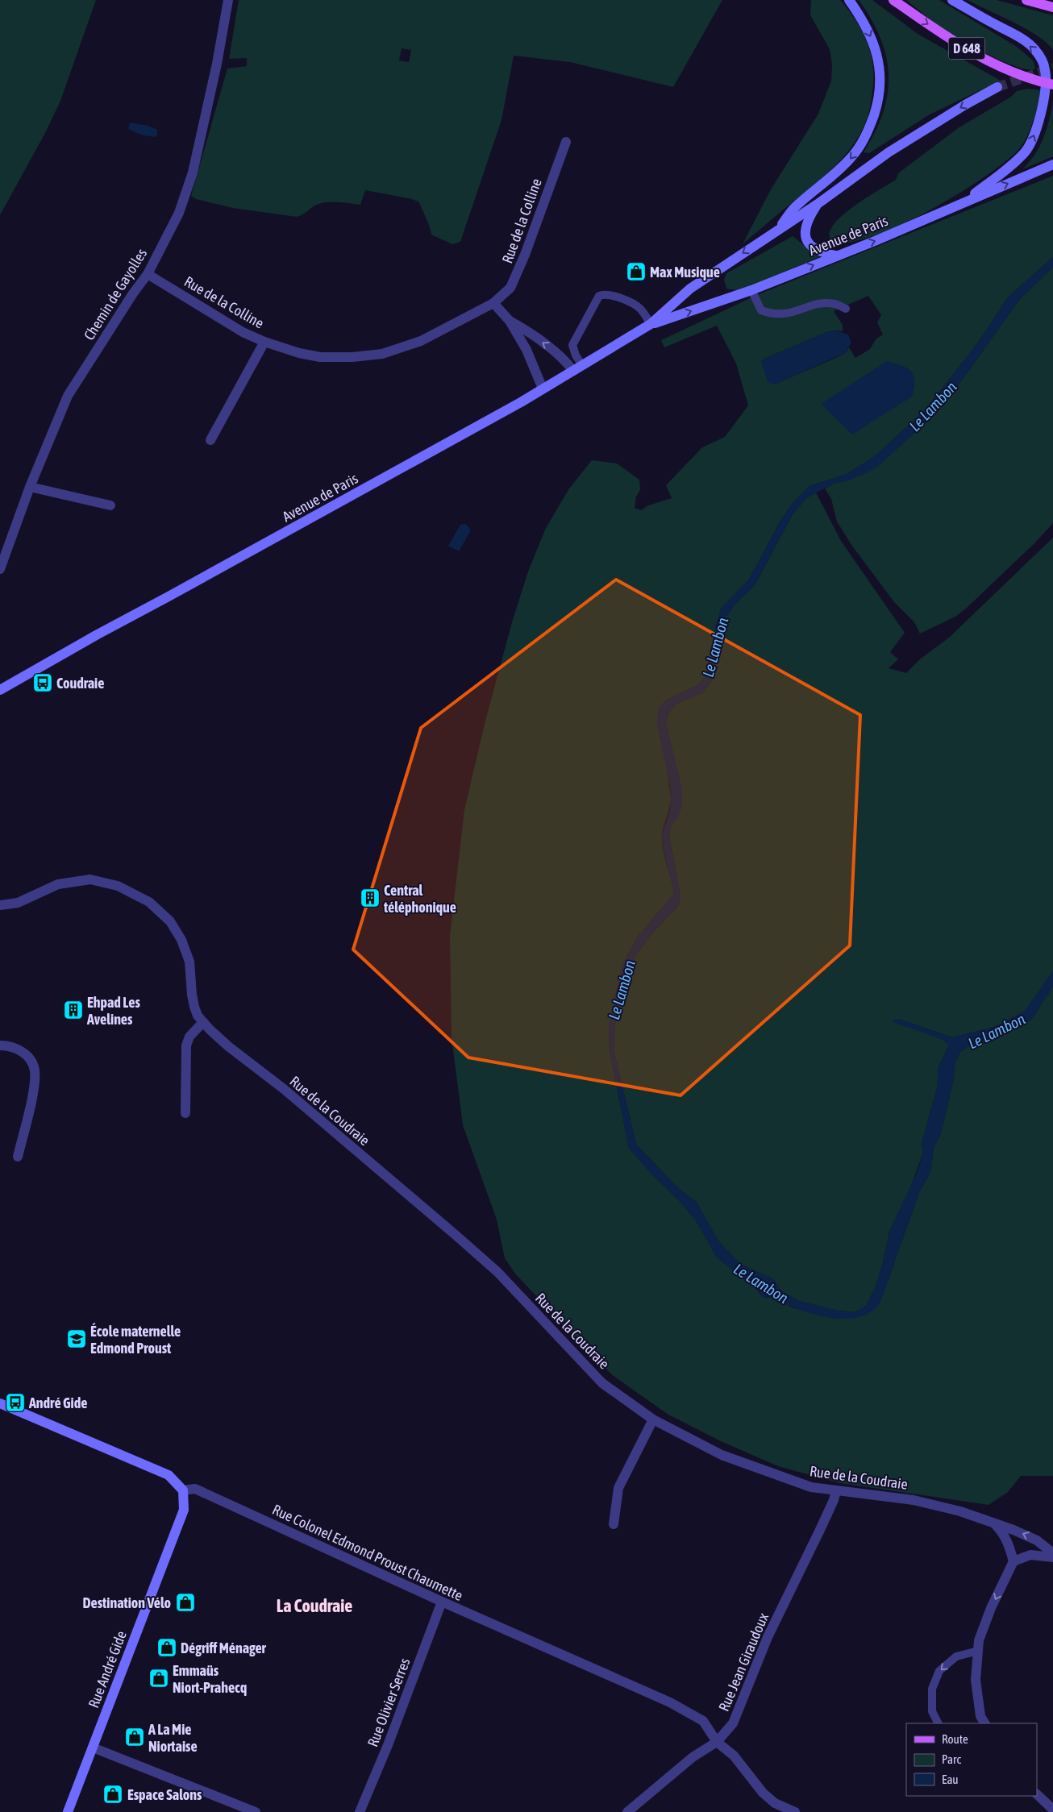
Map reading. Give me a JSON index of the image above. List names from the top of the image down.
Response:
{
  "streets": {
    "main road": ["D 648", "Avenue de Paris", "Rue André Gide"],
    "street": [
      "Rue de la Colline",
      "Chemin de Gayolles",
      "Rue de la Coudraie",
      "Rue Colonel Edmond Proust Chaumette",
      "Rue Jean Giraudoux",
      "Rue Olivier Serres"
    ]
  },
  "crossings": [
    ["Rue de la Colline", "Chemin de Gayolles"],
    ["Rue de la Coudraie", "Rue Jean Giraudoux"],
    ["Rue Colonel Edmond Proust Chaumette", "Rue Jean Giraudoux"],
    ["Rue Colonel Edmond Proust Chaumette", "Rue André Gide"],
    ["Rue Colonel Edmond Proust Chaumette", "Rue Olivier Serres"]
  ],
  "districts": ["La Coudraie"],
  "water": ["Le Lambon"],
  "places": {
    "shop": [
      "Max Musique",
      "Destination Vélo",
      "Dégriff Ménager",
      "Emmaüs Niort-Prahecq",
      "A La Mie Niortaise",
      "Espace Salons"
    ],
    "bus stop": ["Coudraie", "André Gide"],
    "building": ["Central téléphonique", "Ehpad Les Avelines"],
    "school or university": ["École maternelle Edmond Proust"]
  },
  "legend": ["Route", "Parc", "Eau"]
}
